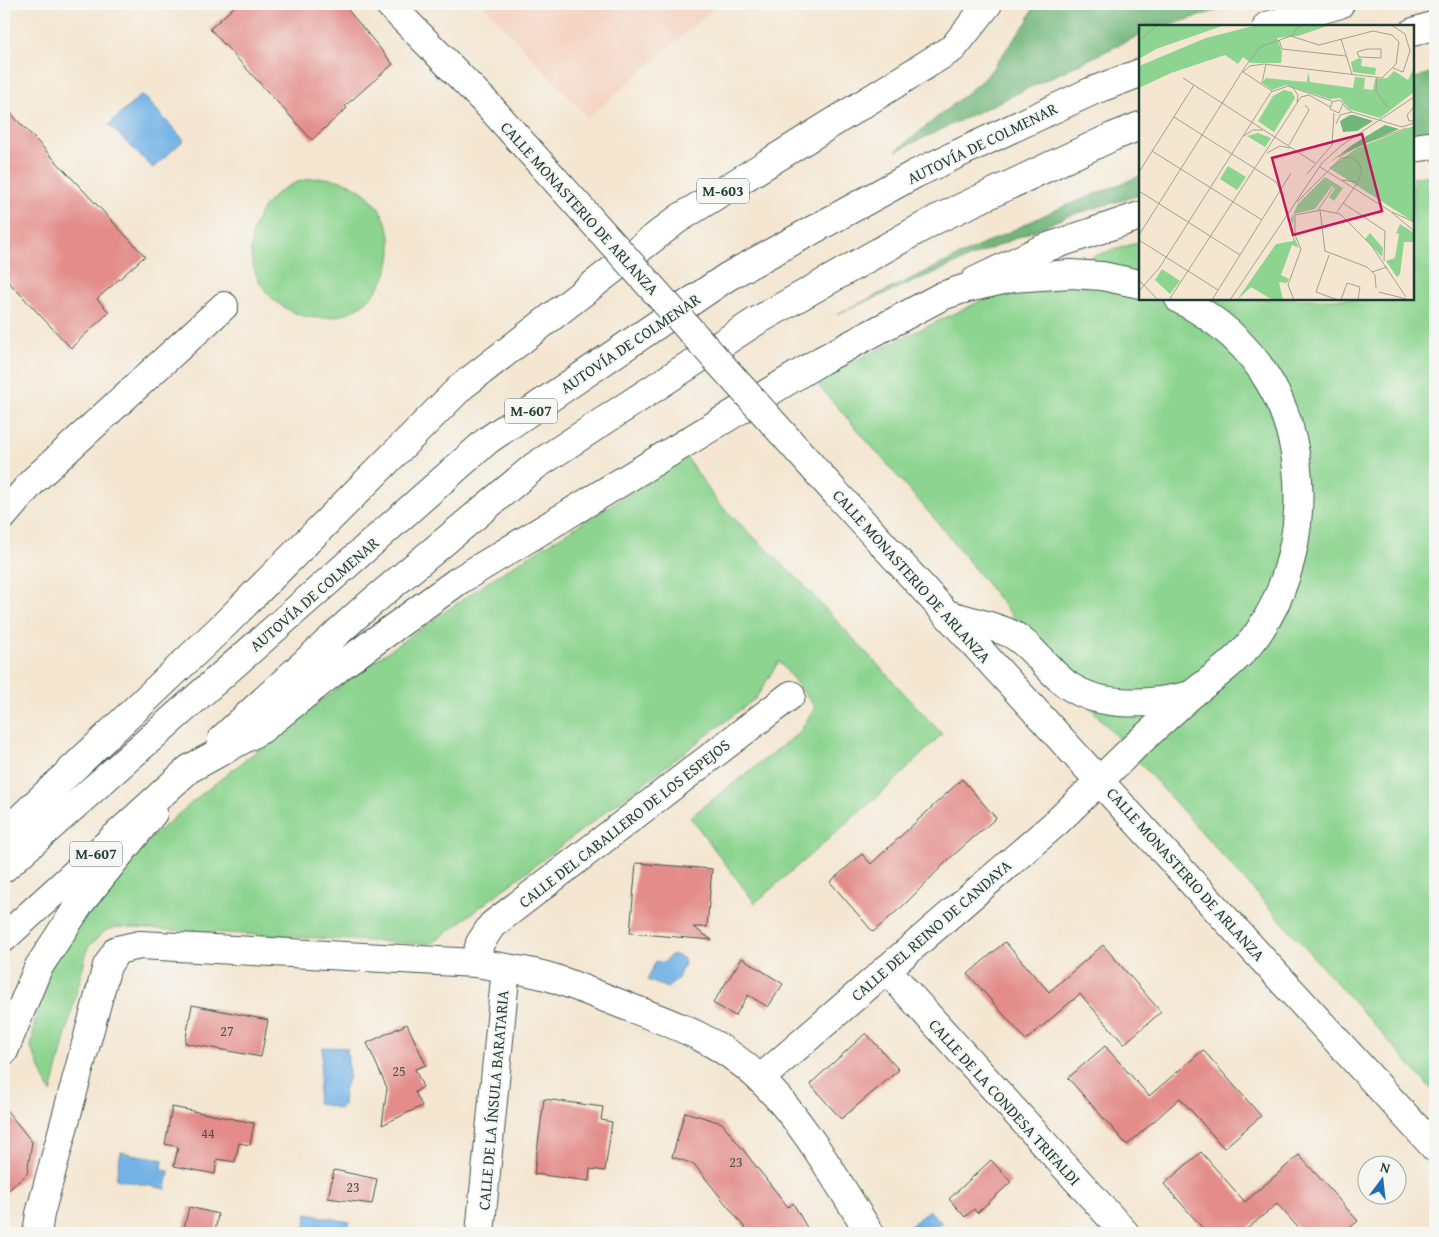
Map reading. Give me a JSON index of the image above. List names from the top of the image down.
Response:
{
  "streets": {
    "main road": [
      "AUTOVÍA DE COLMENAR",
      "M-603",
      "CALLE MONASTERIO DE ARLANZA",
      "M-607",
      "CALLE DEL CABALLERO DE LOS ESPEJOS",
      "CALLE DEL REINO DE CANDAYA",
      "CALLE DE LA ÍNSULA BARATARIA",
      "CALLE DE LA CONDESA TRIFALDI"
    ]
  },
  "crossings": [
    ["CALLE MONASTERIO DE ARLANZA", "CALLE DEL REINO DE CANDAYA"],
    ["CALLE DEL REINO DE CANDAYA", "CALLE DE LA CONDESA TRIFALDI"]
  ],
  "house_numbers": [
    "27",
    "25",
    "44",
    "23",
    "23"
  ],
  "north": "top"
}
